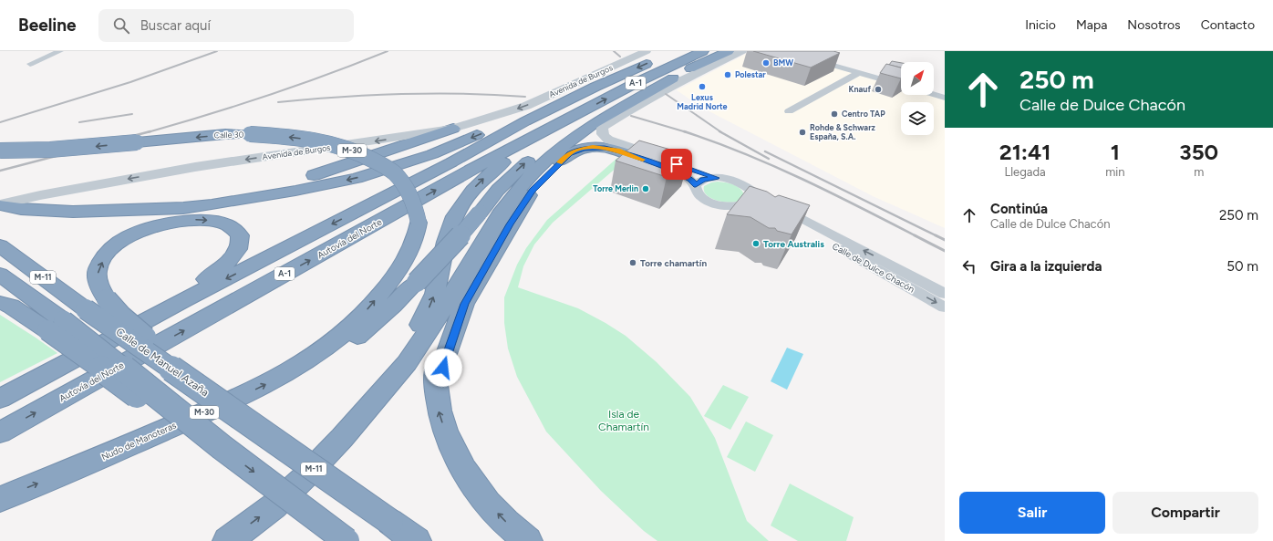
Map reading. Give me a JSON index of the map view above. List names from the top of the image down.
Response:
{
  "streets": {
    "highway": [
      "A-1",
      "Calle 30",
      "M-30",
      "Autovía del Norte",
      "M-11",
      "Calle de Manuel Azaña",
      "Nudo de Manoteras"
    ],
    "street": ["Avenida de Burgos", "Calle de Dulce Chacón"]
  },
  "crossings": [
    ["Avenida de Burgos", "Autovía del Norte"],
    ["Calle 30", "Nudo de Manoteras"],
    ["M-11", "Calle de Manuel Azaña"]
  ],
  "one_way": ["Avenida de Burgos"],
  "parks": ["Isla de Chamartín"],
  "places": [
    "BMW",
    "Polestar",
    "Lexus Madrid Norte",
    "Knauf",
    "Centro TAP",
    "Rohde & Schwarz España, S.A.",
    "Torre Merlin",
    "Torre Australis",
    "Torre chamartín"
  ],
  "north": "top right",
  "page": {
    "header": "Beeline",
    "search": "Buscar aquí",
    "nav": [
      "Inicio",
      "Mapa",
      "Nosotros",
      "Contacto"
    ],
    "turn": ["250 m", "Calle de Dulce Chacón"],
    "eta": [
      "21:41",
      "Llegada",
      "1",
      "min",
      "350",
      "m"
    ],
    "list": [
      {
        "name": "Continúa",
        "note": "Calle de Dulce Chacón",
        "value": "250 m"
      },
      {
        "name": "Gira a la izquierda",
        "value": "50 m"
      }
    ],
    "buttons": ["Salir", "Compartir"]
  }
}
